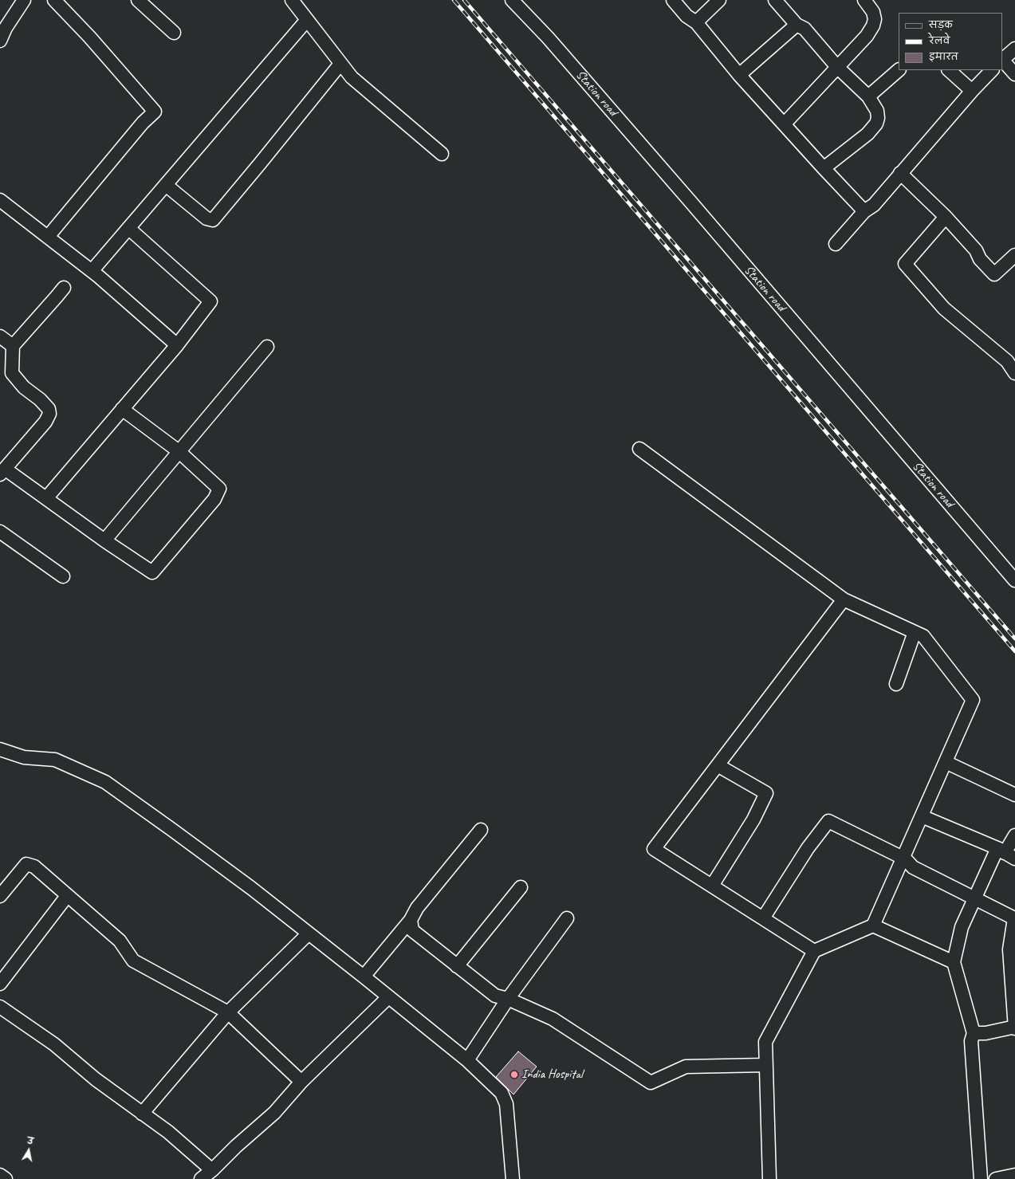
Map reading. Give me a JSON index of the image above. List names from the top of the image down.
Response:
{
  "streets": {
    "street": ["Station road"]
  },
  "places": ["India Hospital"],
  "legend": ["सड़क", "रेलवे", "इमारत"],
  "north": "top"
}
